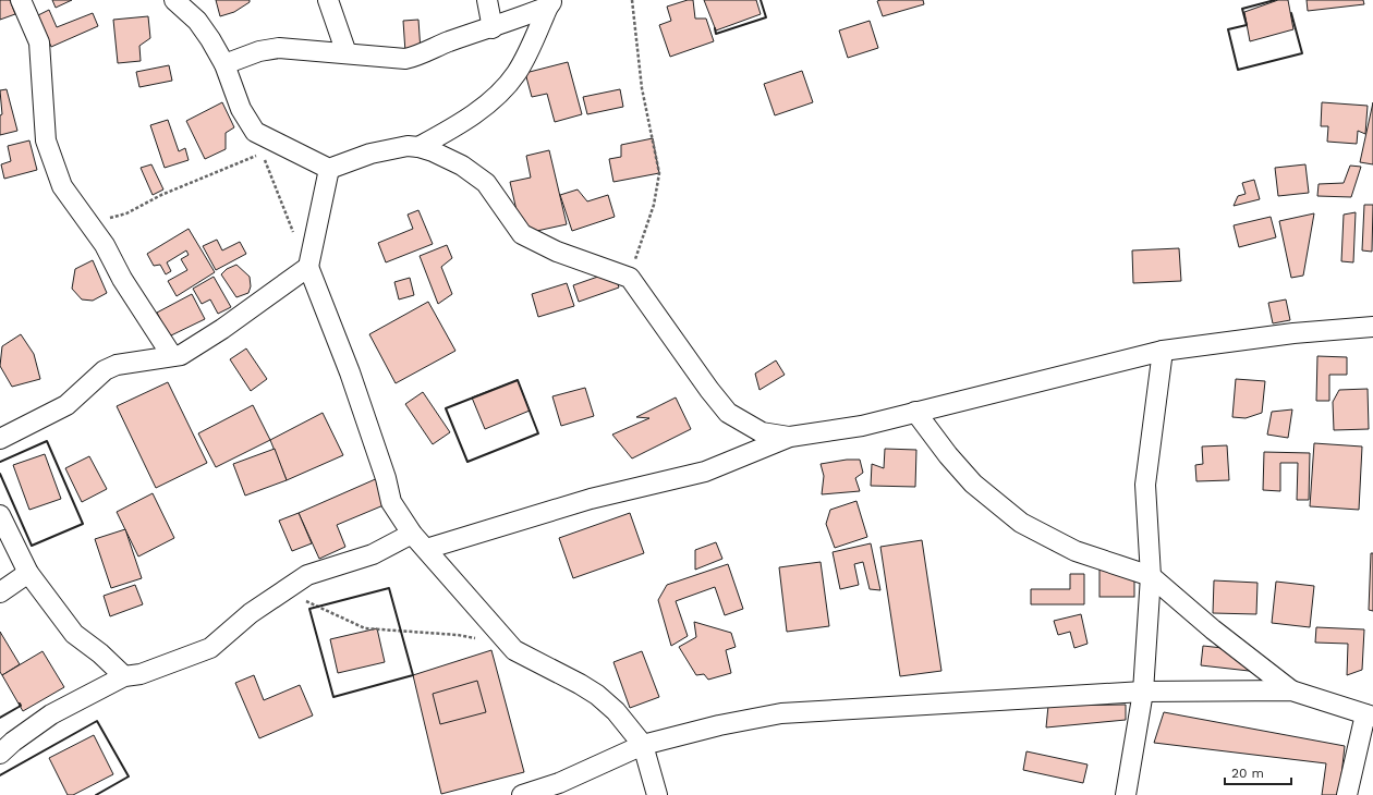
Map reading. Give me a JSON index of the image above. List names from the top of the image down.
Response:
{
  "scale_bar": "20 m"
}
